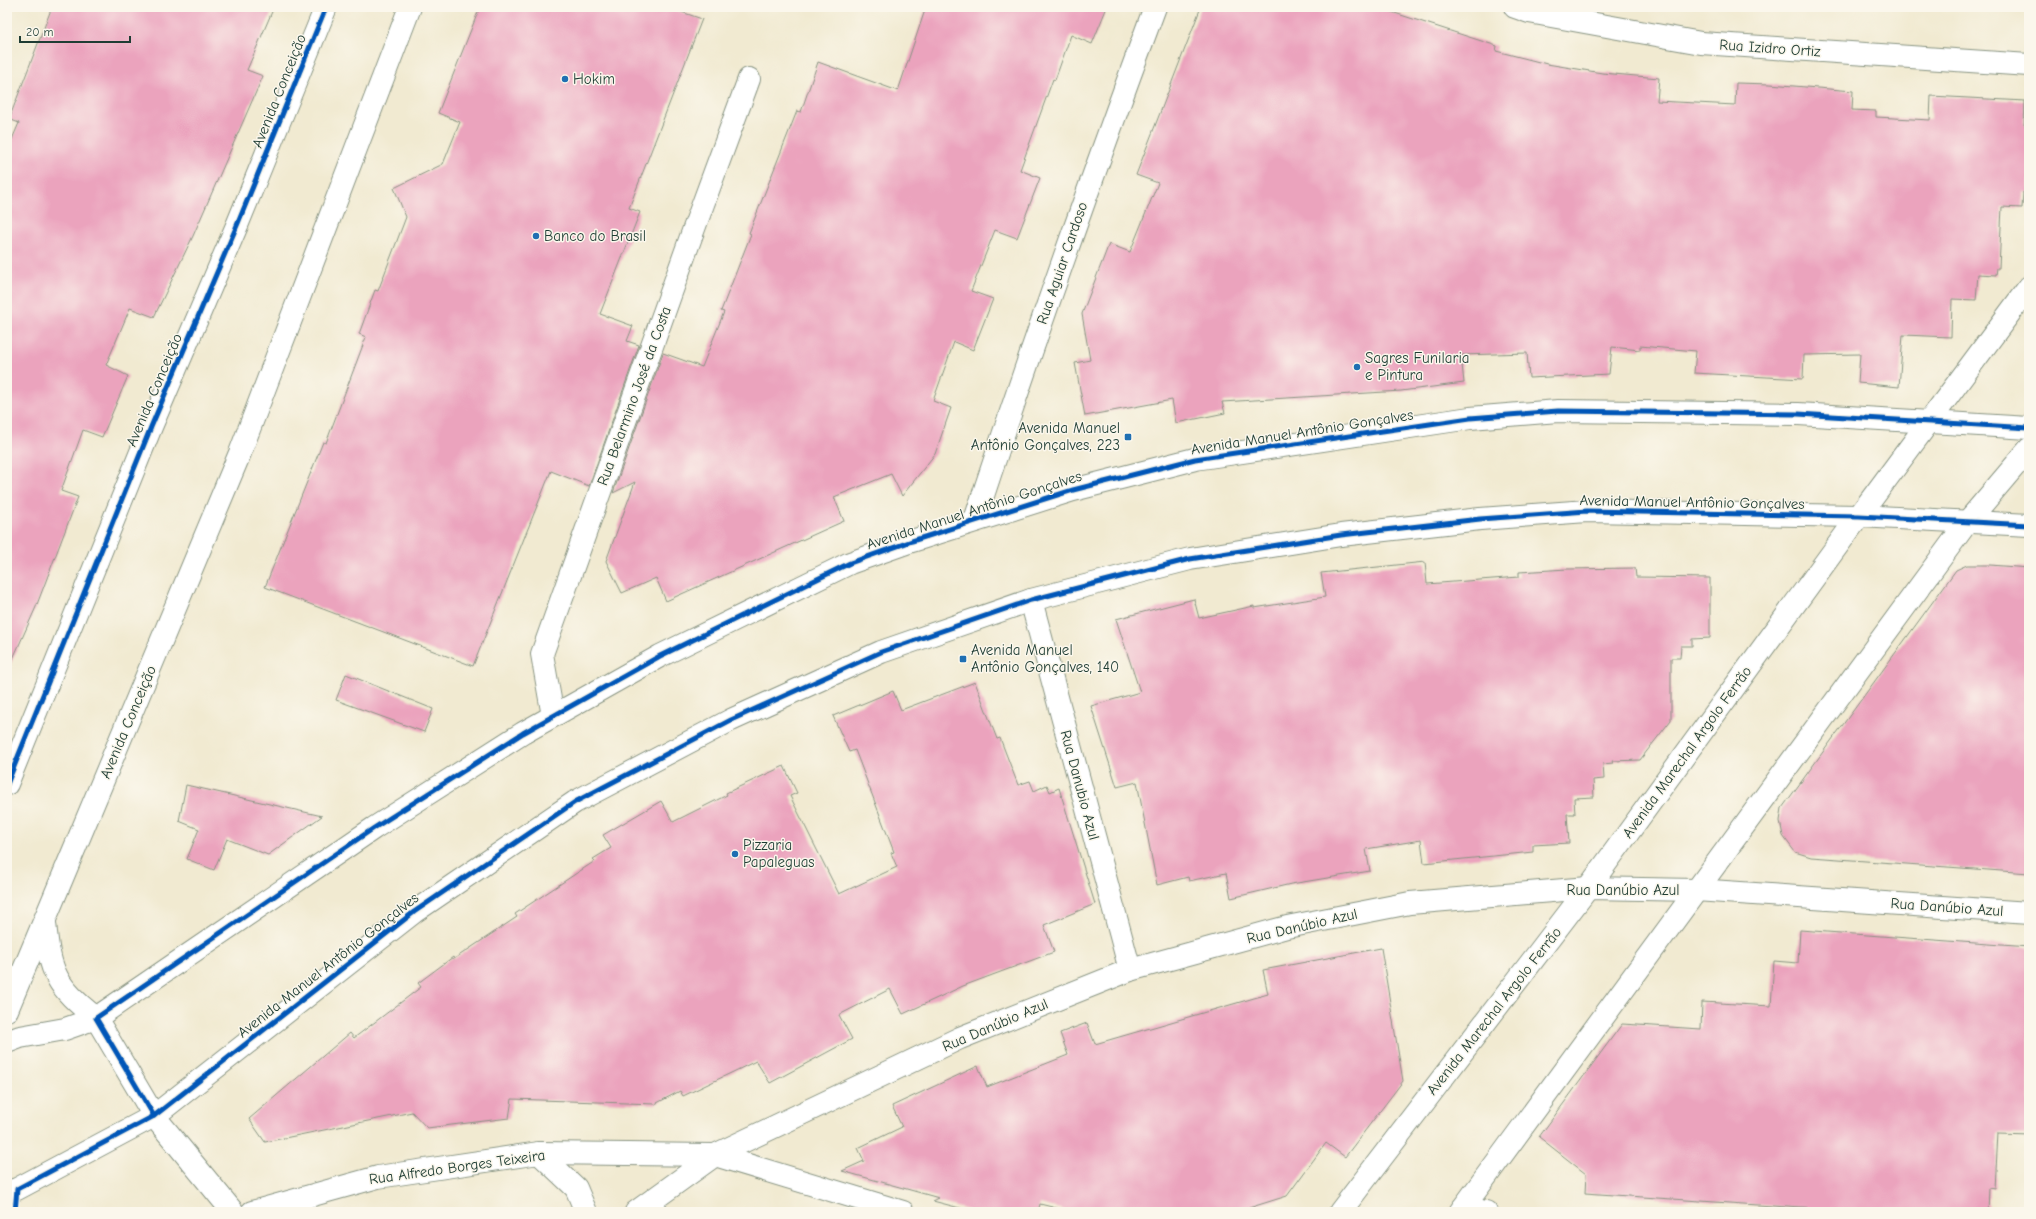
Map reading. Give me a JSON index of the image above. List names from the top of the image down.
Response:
{
  "streets": {
    "street": [
      "Rua Izidro Ortiz",
      "Avenida Conceição",
      "Rua Aguiar Cardoso",
      "Rua Belarmino José da Costa",
      "Avenida Manuel Antônio Gonçalves",
      "Avenida Marechal Argolo Ferrão",
      "Rua Danubio Azul",
      "Rua Danúbio Azul",
      "Rua Alfredo Borges Teixeira"
    ]
  },
  "crossings": [
    ["Rua Aguiar Cardoso", "Avenida Manuel Antônio Gonçalves"],
    ["Rua Belarmino José da Costa", "Avenida Manuel Antônio Gonçalves"],
    ["Avenida Manuel Antônio Gonçalves", "Avenida Marechal Argolo Ferrão"],
    ["Avenida Manuel Antônio Gonçalves", "Rua Danubio Azul"],
    ["Avenida Marechal Argolo Ferrão", "Rua Danúbio Azul"],
    ["Rua Danubio Azul", "Rua Danúbio Azul"],
    ["Rua Danúbio Azul", "Rua Alfredo Borges Teixeira"]
  ],
  "places": {
    "other": [
      "Hokim",
      "Banco do Brasil",
      "Sagres Funilaria e Pintura",
      "Pizzaria Papaleguas"
    ],
    "transit": ["Avenida Manuel Antônio Gonçalves, 223", "Avenida Manuel Antônio Gonçalves, 140"]
  },
  "scale_bar": "20 m"
}
